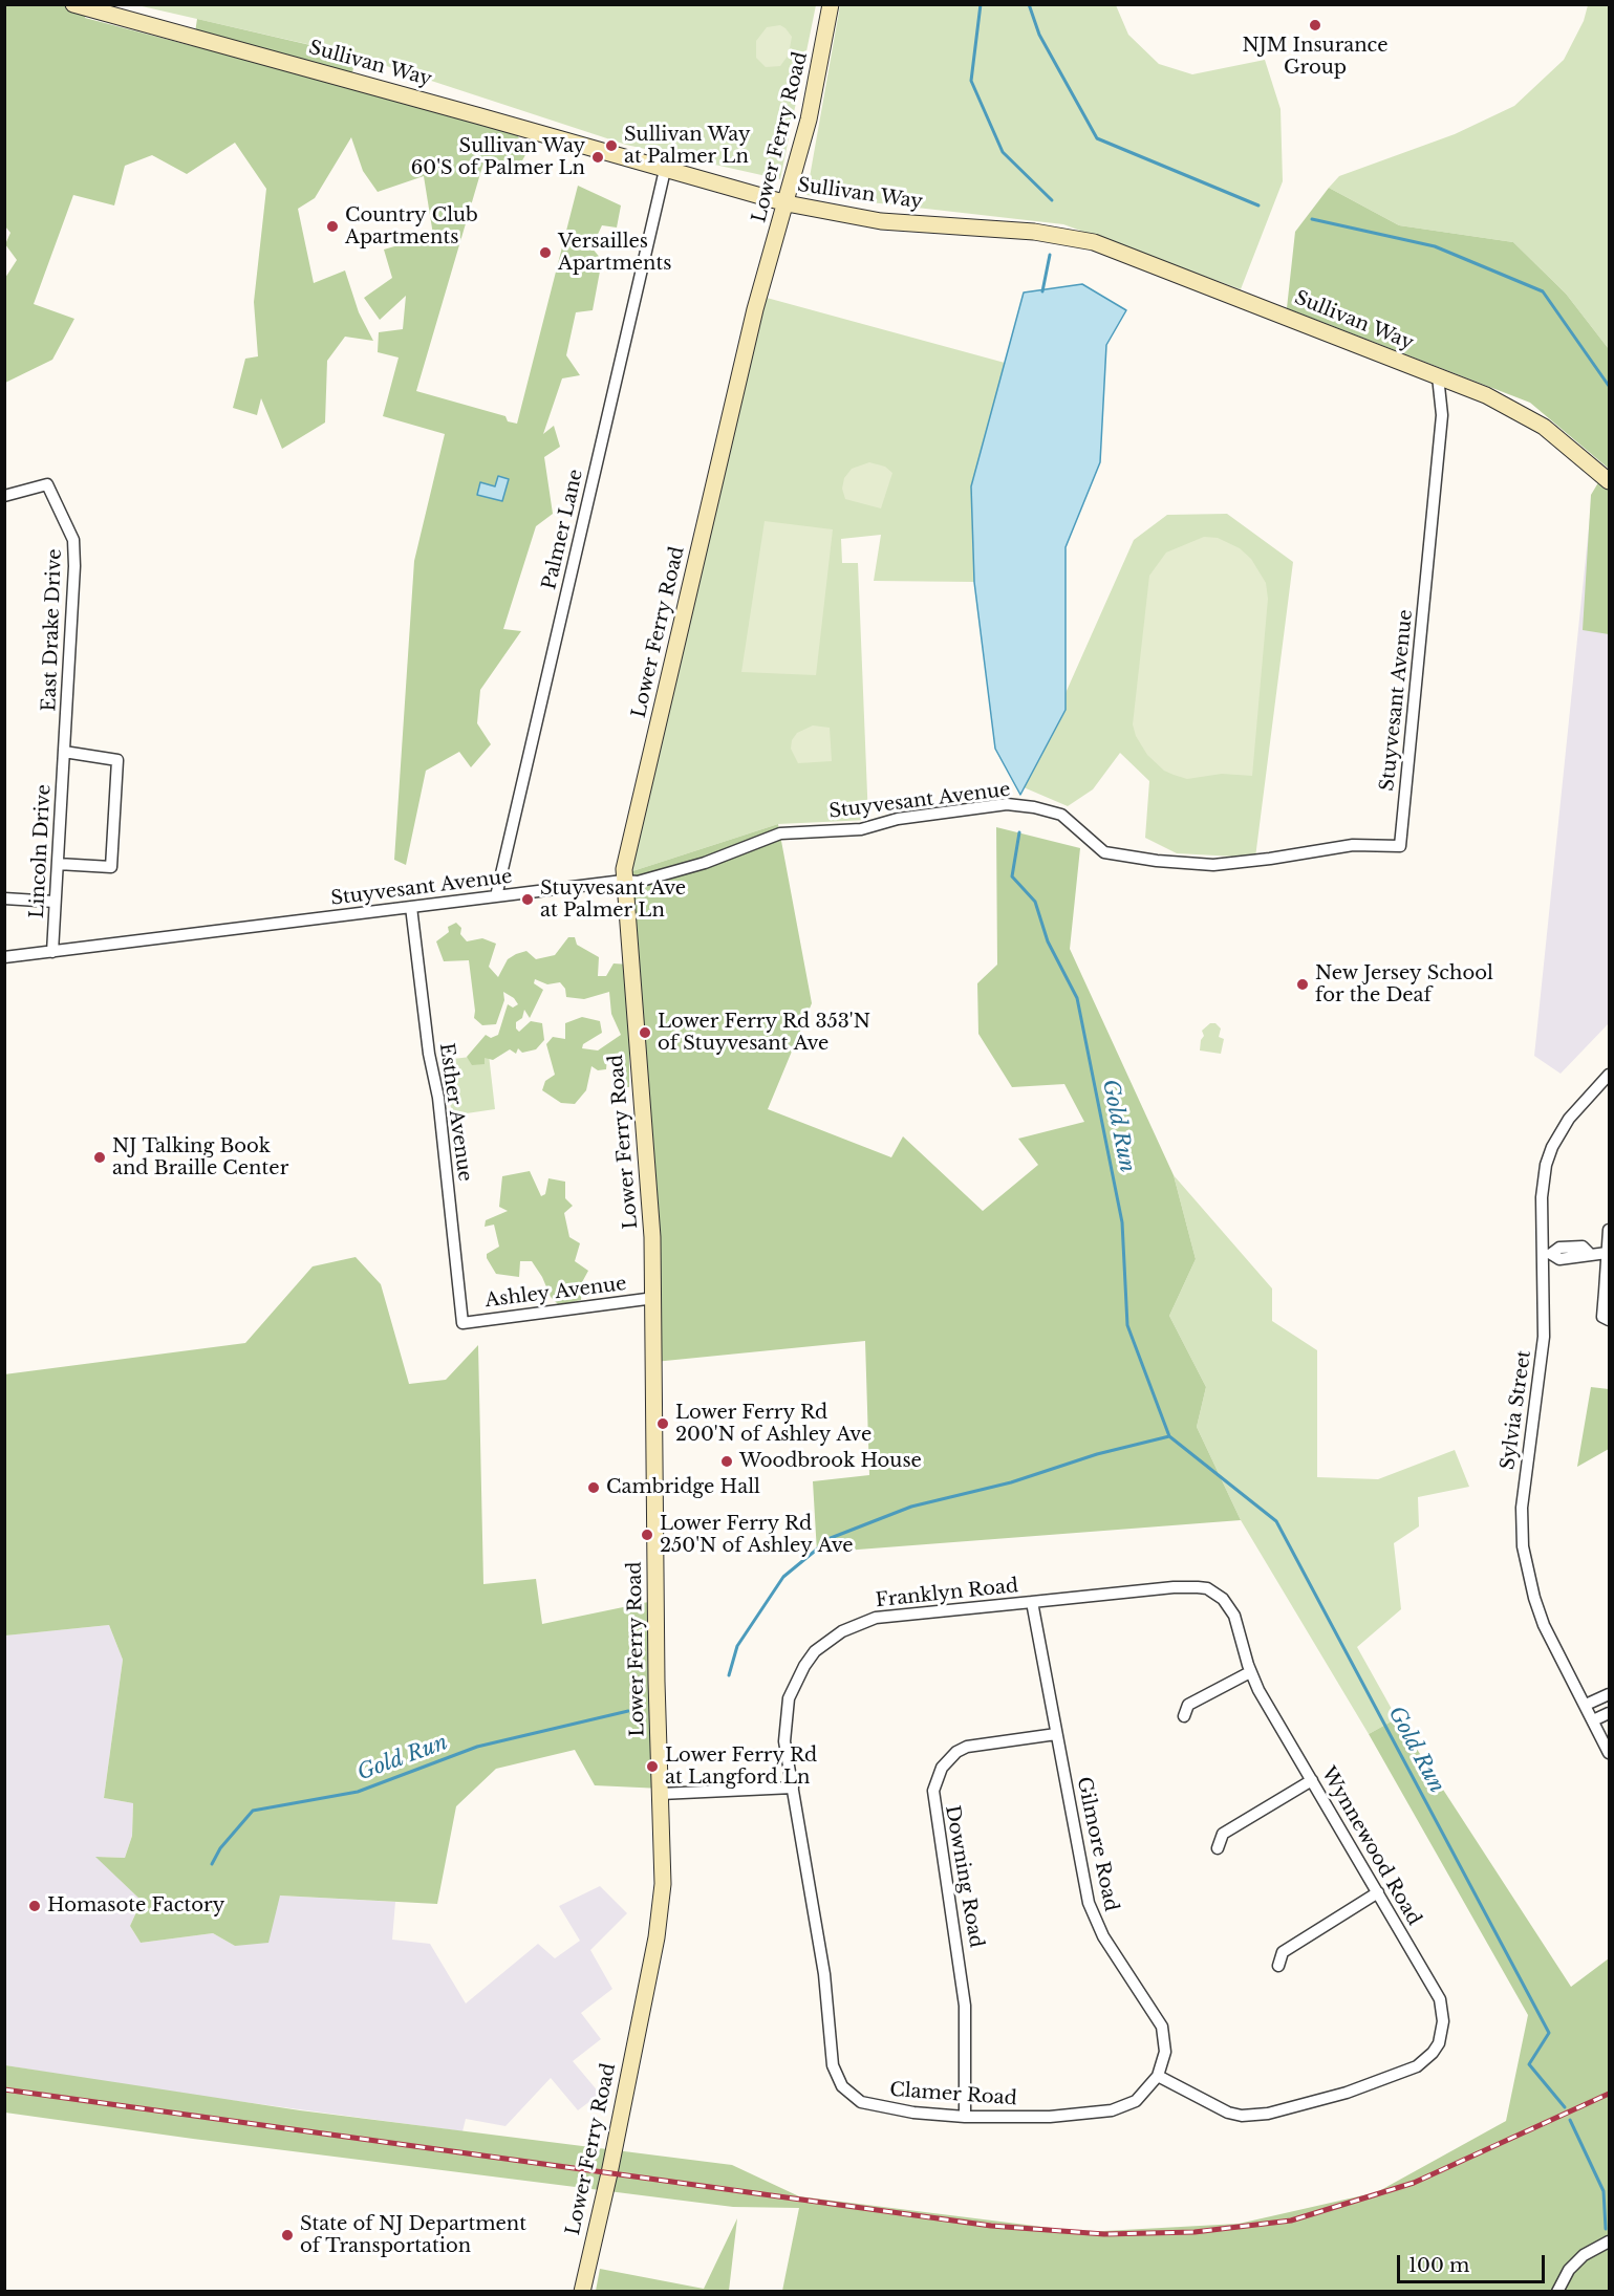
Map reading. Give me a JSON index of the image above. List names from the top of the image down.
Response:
{
  "streets": {
    "street": [
      "Sullivan Way",
      "Lower Ferry Road",
      "Palmer Lane",
      "East Drake Drive",
      "Stuyvesant Avenue",
      "Lincoln Drive",
      "Esther Avenue",
      "Ashley Avenue",
      "Sylvia Street",
      "Franklyn Road",
      "Gilmore Road",
      "Wynnewood Road",
      "Downing Road",
      "Clamer Road"
    ]
  },
  "crossings": [
    ["Sullivan Way", "Lower Ferry Road"],
    ["Sullivan Way", "Palmer Lane"],
    ["Sullivan Way", "Stuyvesant Avenue"],
    ["Lower Ferry Road", "Stuyvesant Avenue"],
    ["Lower Ferry Road", "Ashley Avenue"],
    ["Palmer Lane", "Stuyvesant Avenue"],
    ["East Drake Drive", "Lincoln Drive"],
    ["Stuyvesant Avenue", "Lincoln Drive"],
    ["Stuyvesant Avenue", "Esther Avenue"],
    ["Esther Avenue", "Ashley Avenue"],
    ["Franklyn Road", "Gilmore Road"],
    ["Franklyn Road", "Wynnewood Road"],
    ["Franklyn Road", "Clamer Road"],
    ["Gilmore Road", "Wynnewood Road"],
    ["Gilmore Road", "Downing Road"],
    ["Gilmore Road", "Clamer Road"],
    ["Wynnewood Road", "Clamer Road"],
    ["Downing Road", "Clamer Road"]
  ],
  "water": ["Gold Run"],
  "places": [
    "NJM Insurance Group",
    "Sullivan Way at Palmer Ln",
    "Sullivan Way 60'S of Palmer Ln",
    "Country Club Apartments",
    "Versailles Apartments",
    "Stuyvesant Ave at Palmer Ln",
    "New Jersey School for the Deaf",
    "Lower Ferry Rd 353'N of Stuyvesant Ave",
    "NJ Talking Book and Braille Center",
    "Lower Ferry Rd 200'N of Ashley Ave",
    "Woodbrook House",
    "Cambridge Hall",
    "Lower Ferry Rd 250'N of Ashley Ave",
    "Lower Ferry Rd at Langford Ln",
    "Homasote Factory",
    "State of NJ Department of Transportation"
  ],
  "scale_bar": "100 m"
}
